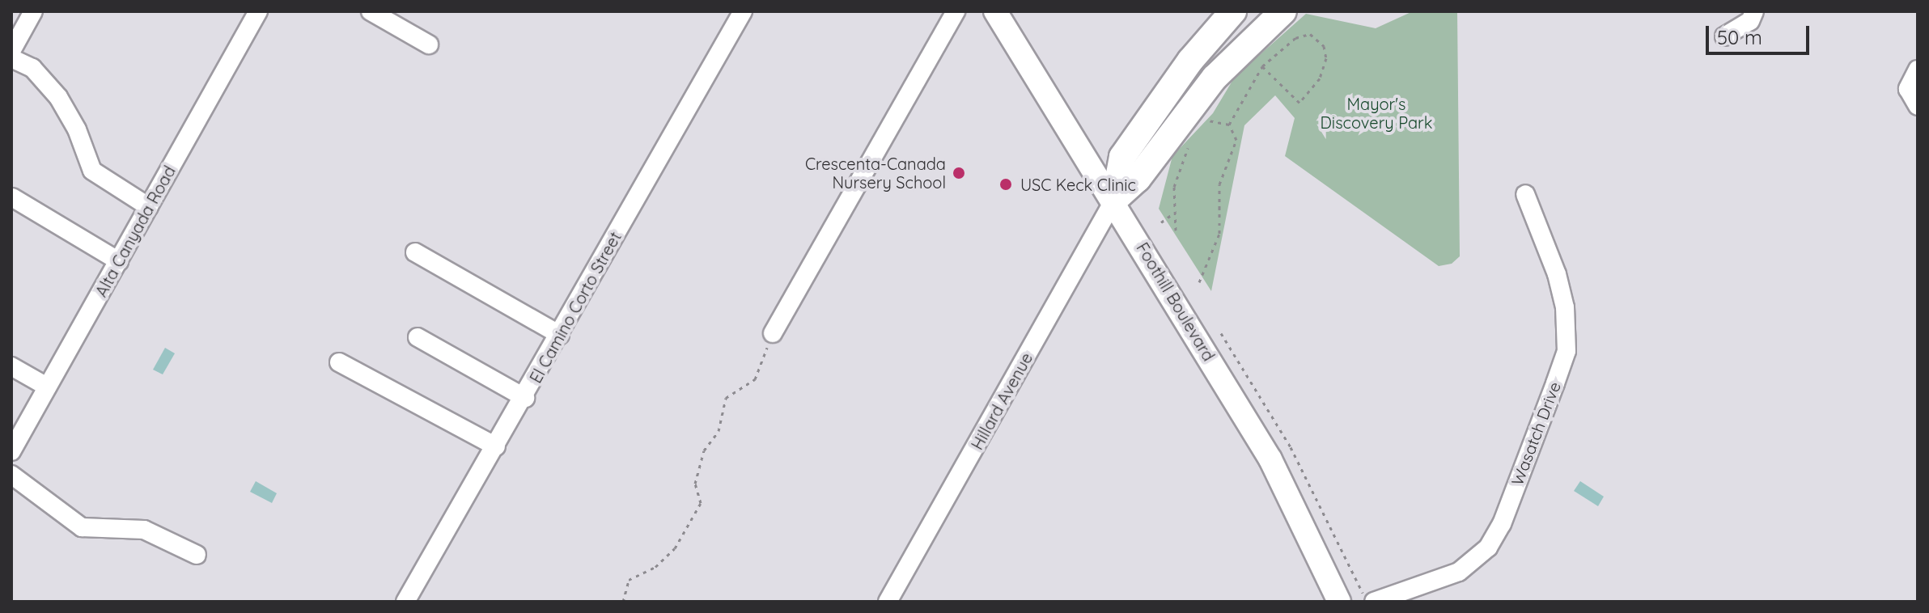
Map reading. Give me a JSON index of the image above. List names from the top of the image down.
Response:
{
  "streets": {
    "highway": ["Hillard Avenue"],
    "main road": ["Foothill Boulevard"],
    "street": ["Alta Canyada Road", "El Camino Corto Street", "Wasatch Drive"]
  },
  "crossings": [
    ["Foothill Boulevard", "Hillard Avenue"]
  ],
  "parks": ["Mayor's Discovery Park"],
  "places": ["Crescenta-Canada Nursery School", "USC Keck Clinic"],
  "scale_bar": "50 m"
}
